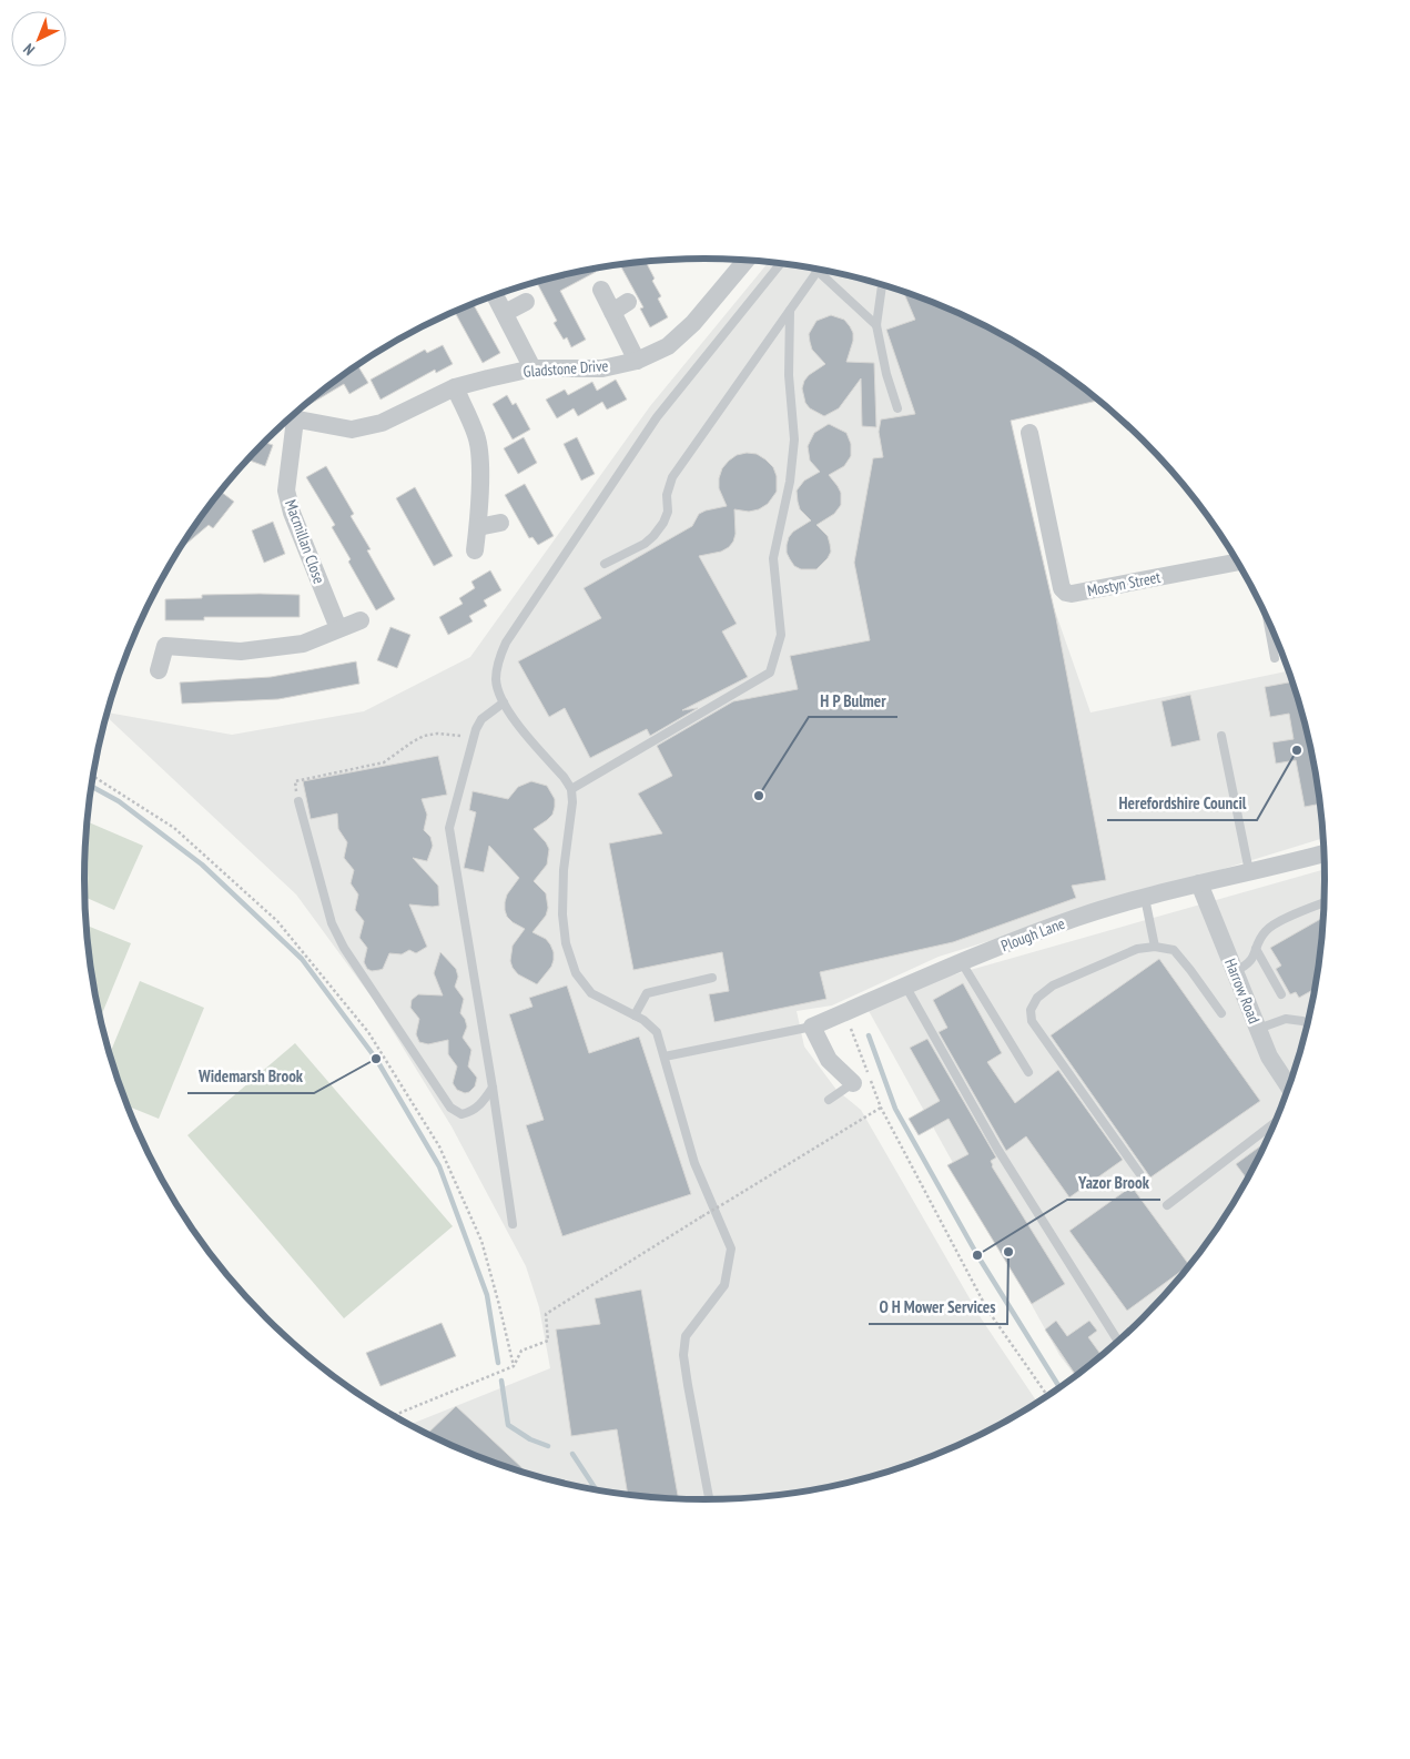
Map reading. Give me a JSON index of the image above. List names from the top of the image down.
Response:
{
  "streets": {
    "street": [
      "Gladstone Drive",
      "Macmillan Close",
      "Mostyn Street",
      "Plough Lane",
      "Harrow Road"
    ]
  },
  "crossings": [
    ["Plough Lane", "Harrow Road"]
  ],
  "places": [
    "Herefordshire Council",
    "H P Bulmer",
    "Widemarsh Brook",
    "O H Mower Services",
    "Yazor Brook"
  ],
  "north": "bottom left"
}
